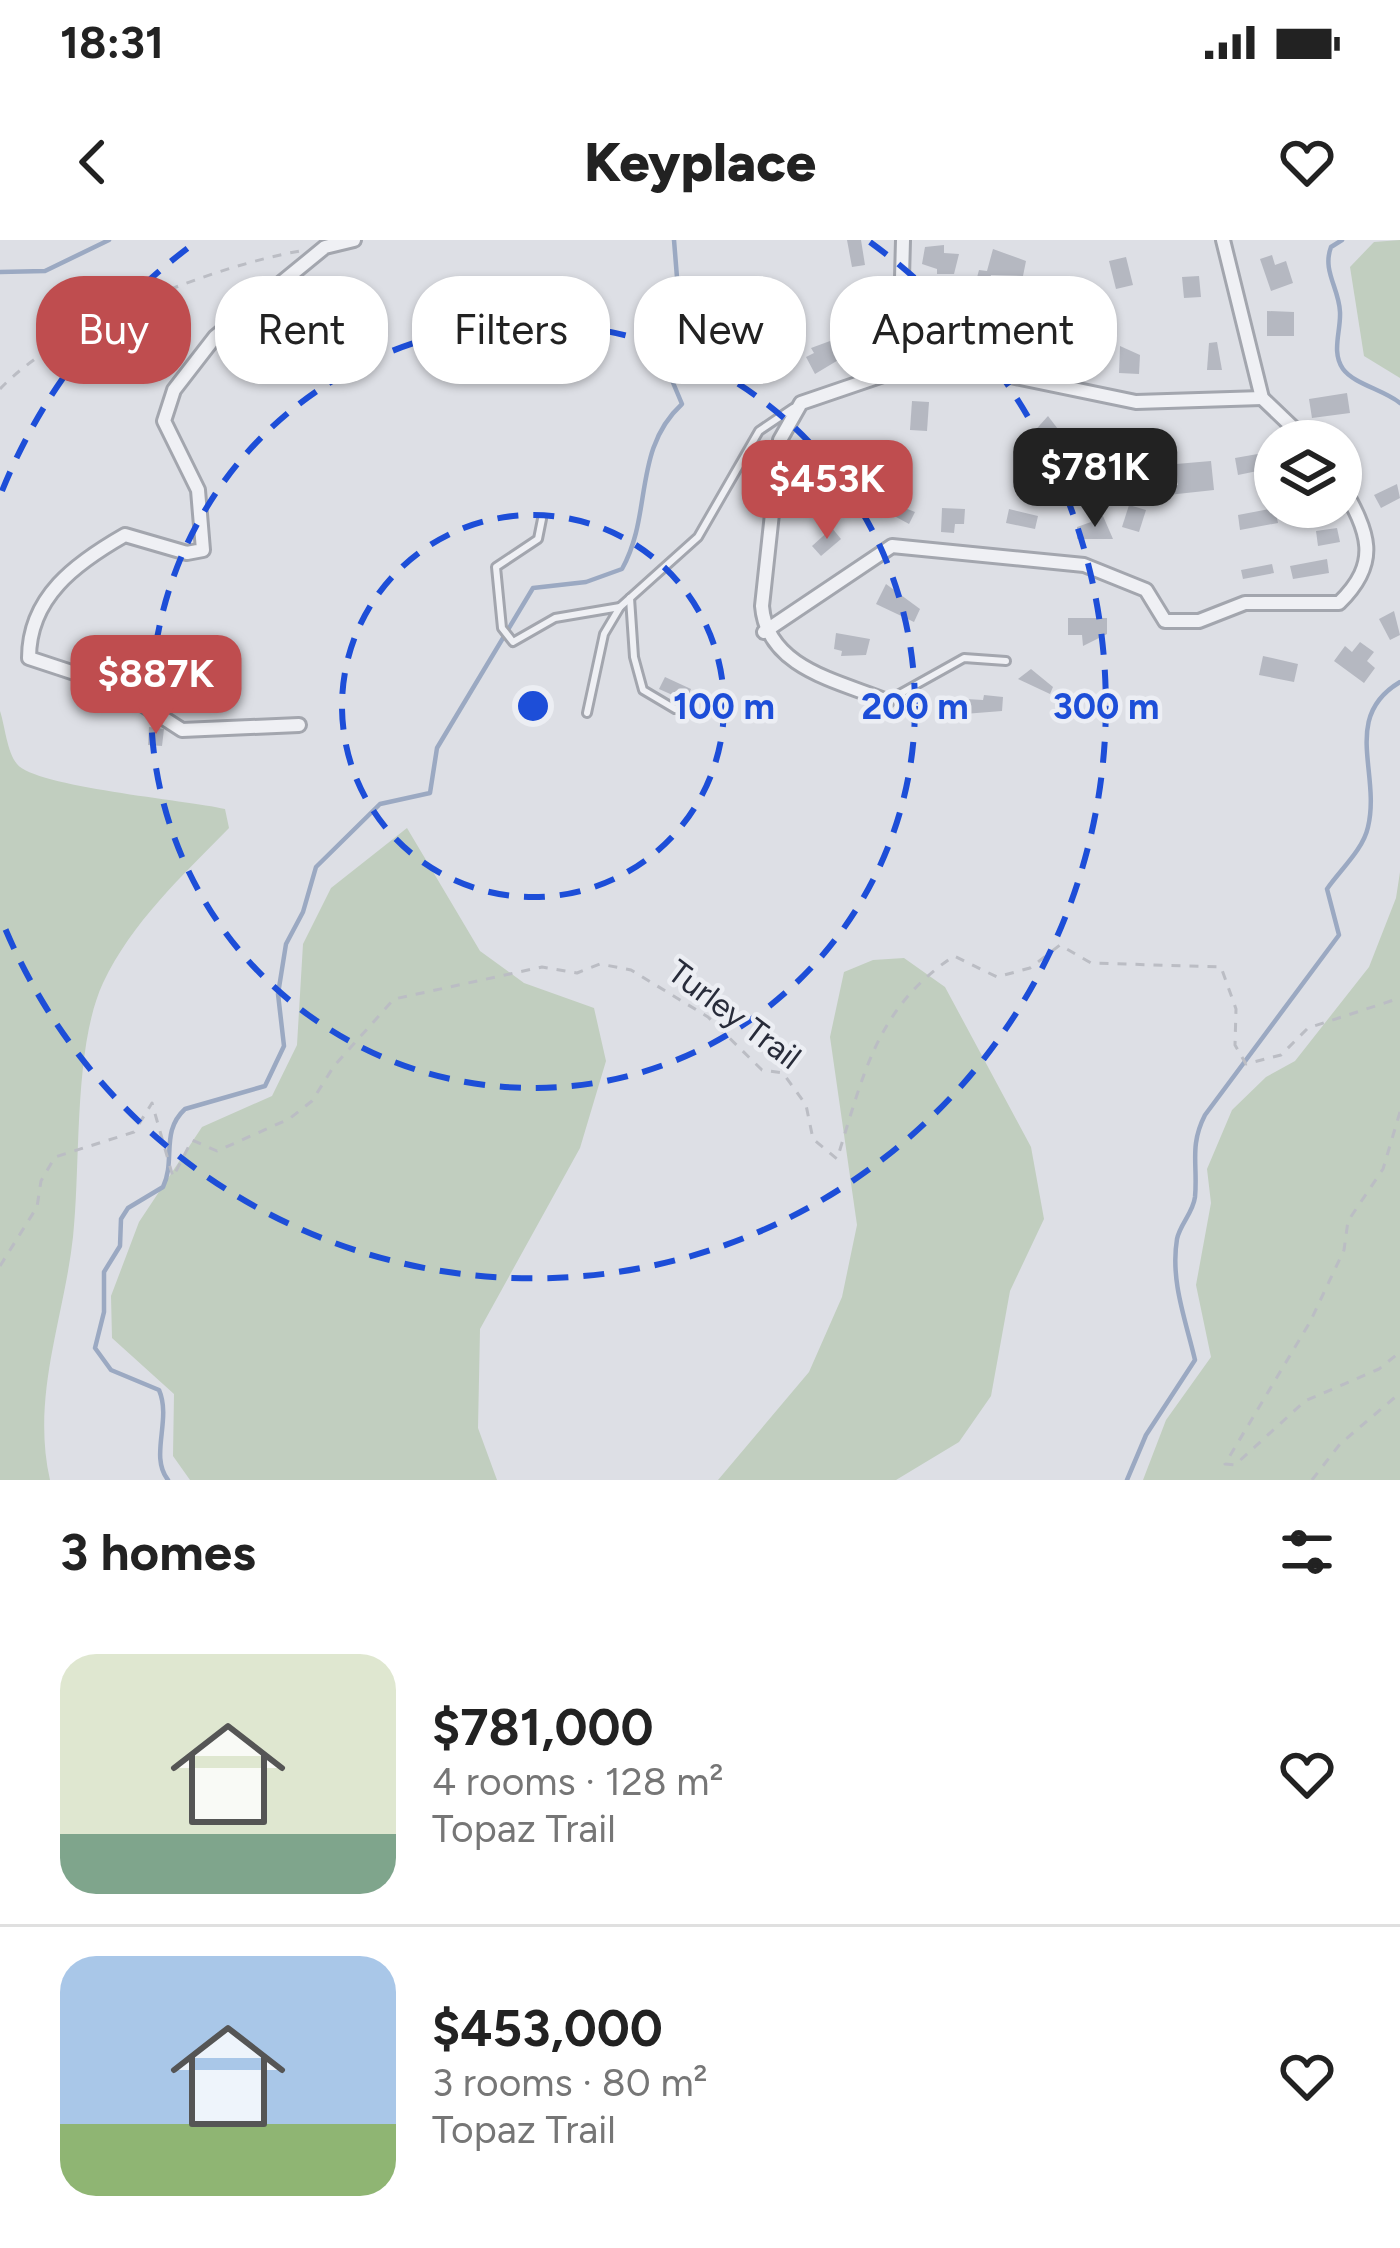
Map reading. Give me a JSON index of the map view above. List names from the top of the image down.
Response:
{
  "streets": {
    "path": ["Turley Trail"]
  },
  "page": {
    "status": "18:31",
    "header": "Keyplace",
    "chip": [
      "Buy",
      "Rent",
      "Filters",
      "New",
      "Apartment"
    ],
    "price": ["$781K", "$453K", "$887K"],
    "heading": "3 homes",
    "list": [
      {
        "name": "$781,000",
        "note": "4 rooms · 128 m² · Topaz Trail"
      },
      {
        "name": "$453,000",
        "note": "3 rooms · 80 m² · Topaz Trail"
      }
    ]
  },
  "rings": ["100 m", "200 m", "300 m"]
}
